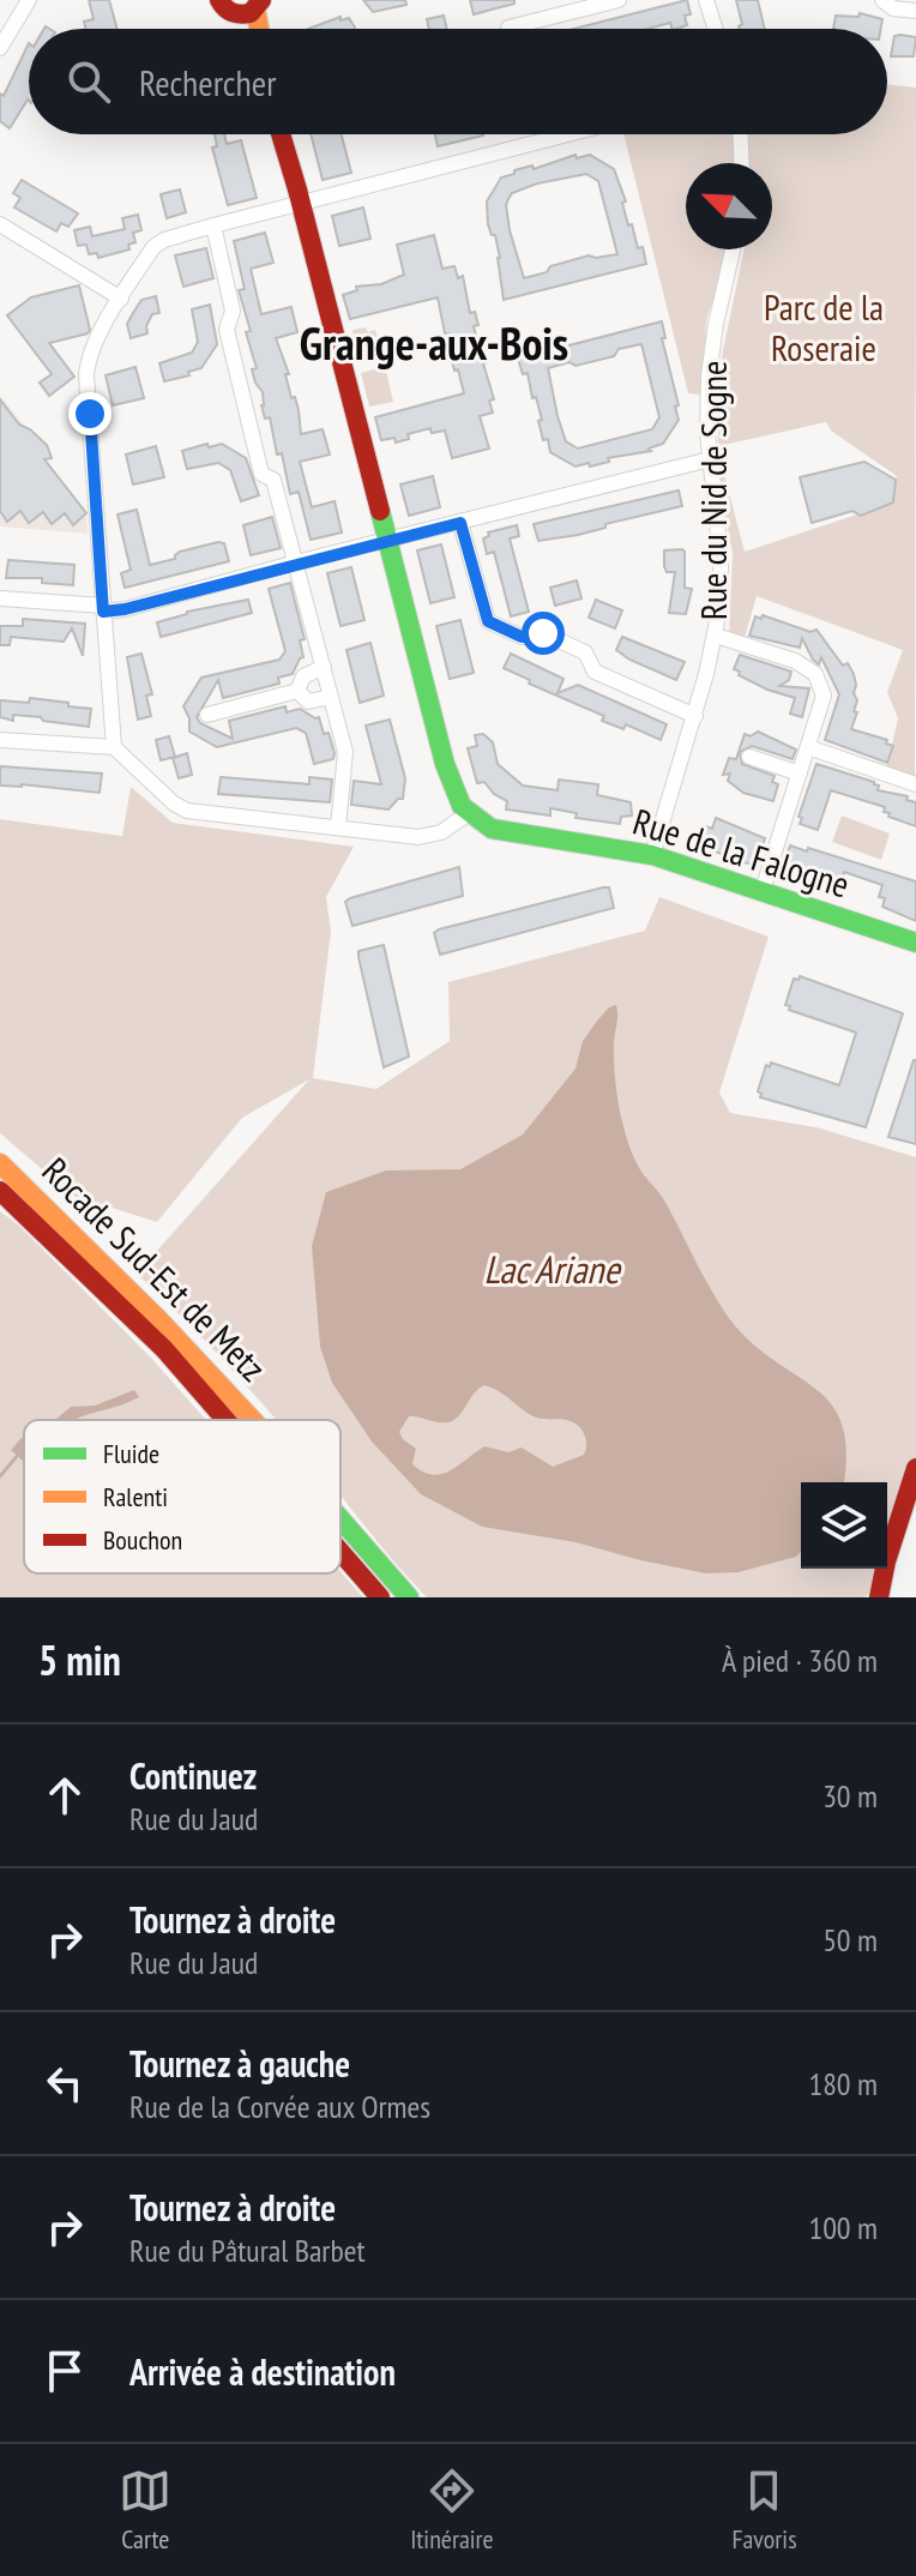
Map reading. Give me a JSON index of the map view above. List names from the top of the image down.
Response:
{
  "streets": {
    "main road": ["Rue de la Falogne", "Rocade Sud-Est de Metz"],
    "street": ["Rue du Nid de Sogne"]
  },
  "crossings": [
    ["Rue du Nid de Sogne", "Rue de la Falogne"]
  ],
  "districts": ["Grange-aux-Bois"],
  "water": ["Lac Ariane"],
  "parks": ["Parc de la Roseraie"],
  "legend": ["Fluide", "Ralenti", "Bouchon"],
  "north": "top left",
  "page": {
    "search": "Rechercher",
    "heading": ["5 min", "À pied · 360 m"],
    "list": [
      ["Continuez", "Rue du Jaud", "30 m"],
      ["Tournez à droite", "Rue du Jaud", "50 m"],
      ["Tournez à gauche", "Rue de la Corvée aux Ormes", "180 m"],
      ["Tournez à droite", "Rue du Pâtural Barbet", "100 m"],
      "Arrivée à destination"
    ],
    "nav": ["Carte", "Itinéraire", "Favoris"]
  }
}
